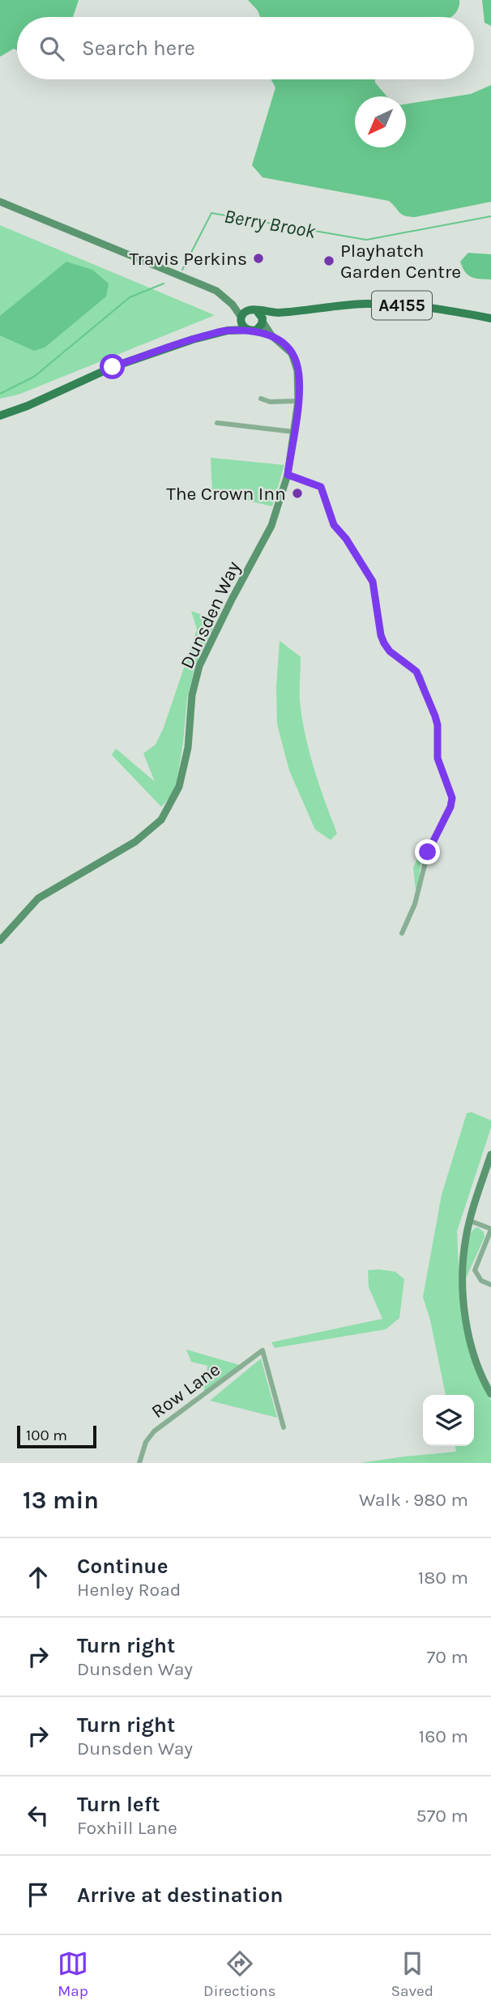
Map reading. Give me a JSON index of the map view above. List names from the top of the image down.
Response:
{
  "streets": {
    "main road": ["A4155"],
    "street": ["Dunsden Way", "Row Lane"]
  },
  "crossings": [
    ["A4155", "Dunsden Way"]
  ],
  "water": ["Berry Brook"],
  "places": ["Travis Perkins", "Playhatch Garden Centre", "The Crown Inn"],
  "scale_bar": "100 m",
  "north": "bottom left",
  "page": {
    "search": "Search here",
    "scale": "100 m",
    "heading": ["13 min", "Walk · 980 m"],
    "list": [
      ["Continue", "Henley Road", "180 m"],
      ["Turn right", "Dunsden Way", "70 m"],
      ["Turn right", "Dunsden Way", "160 m"],
      ["Turn left", "Foxhill Lane", "570 m"],
      "Arrive at destination"
    ],
    "nav": ["Map", "Directions", "Saved"]
  }
}
